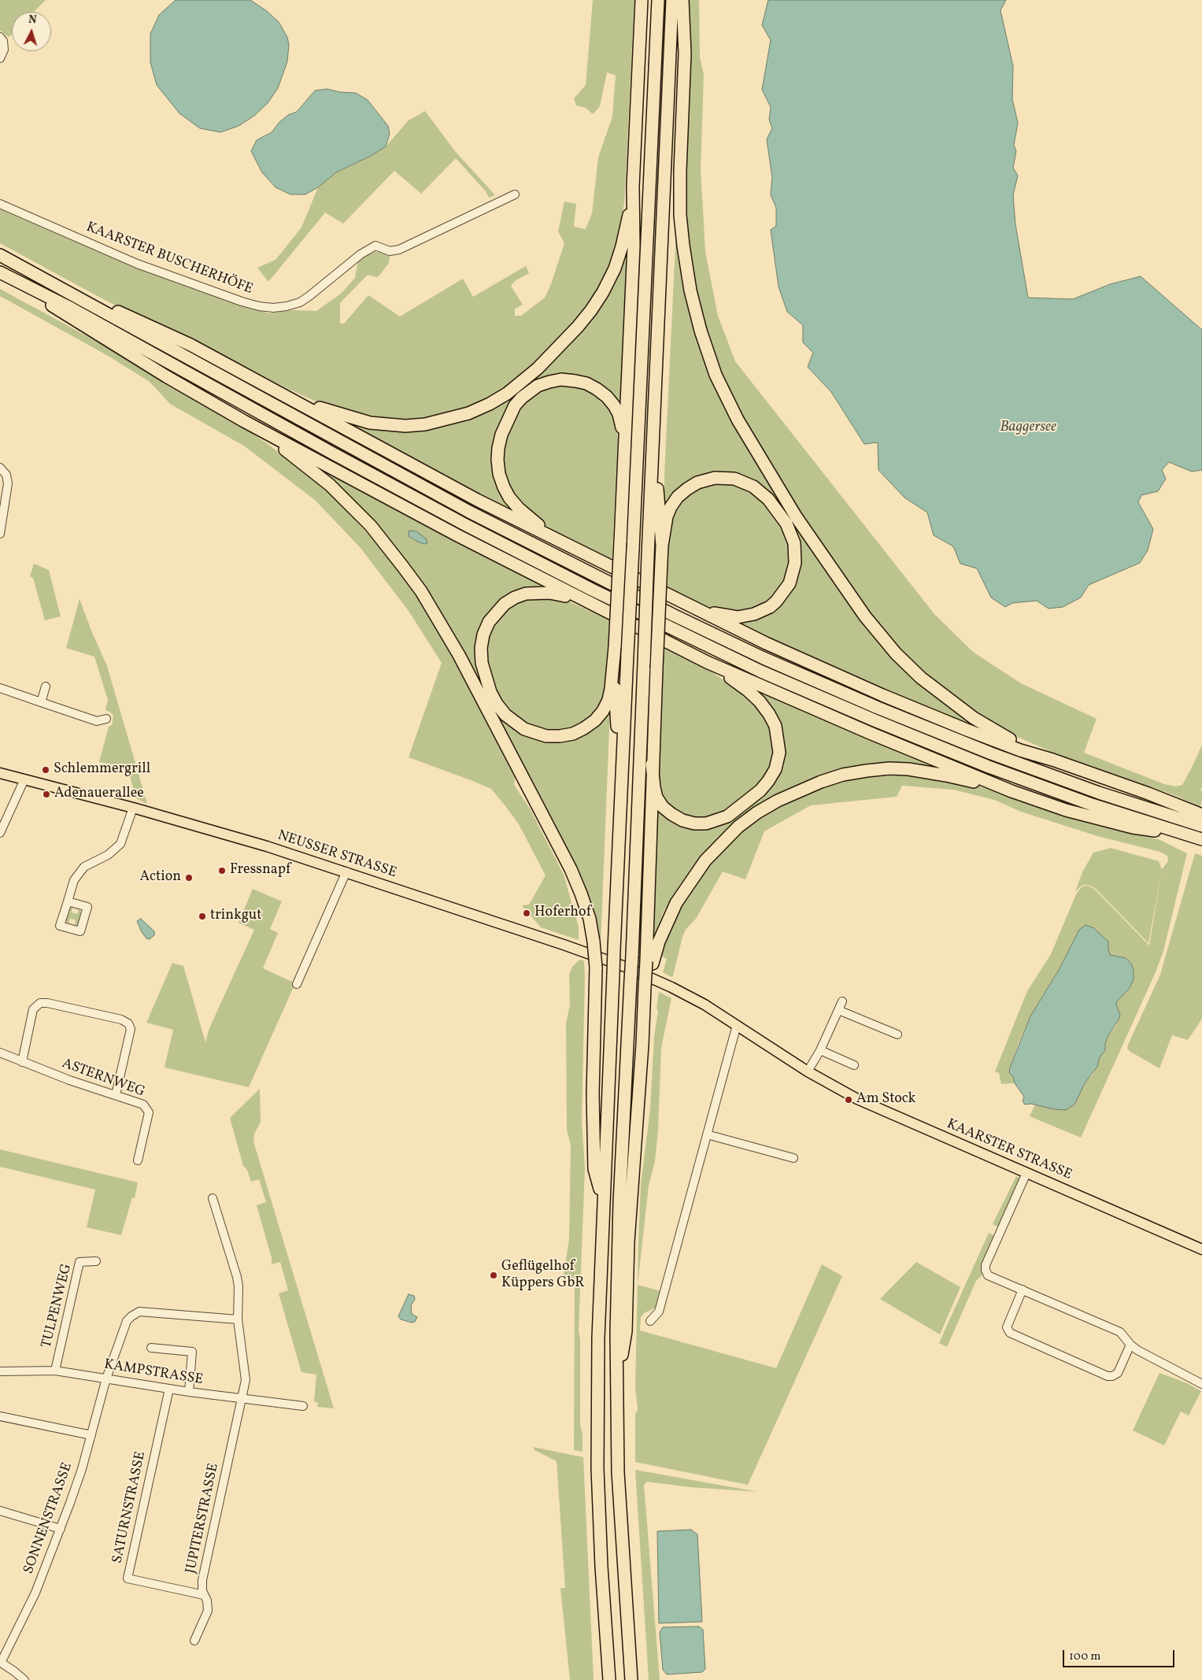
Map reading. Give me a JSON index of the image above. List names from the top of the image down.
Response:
{
  "streets": {
    "main road": ["NEUSSER STRASSE", "KAARSTER STRASSE"],
    "street": [
      "KAARSTER BUSCHERHÖFE",
      "ASTERNWEG",
      "TULPENWEG",
      "KAMPSTRASSE",
      "SATURNSTRASSE",
      "SONNENSTRASSE",
      "JUPITERSTRASSE"
    ]
  },
  "crossings": [
    ["NEUSSER STRASSE", "KAARSTER STRASSE"],
    ["TULPENWEG", "KAMPSTRASSE"],
    ["KAMPSTRASSE", "SATURNSTRASSE"],
    ["KAMPSTRASSE", "SONNENSTRASSE"],
    ["KAMPSTRASSE", "JUPITERSTRASSE"],
    ["SATURNSTRASSE", "JUPITERSTRASSE"],
    ["SONNENSTRASSE", "JUPITERSTRASSE"]
  ],
  "water": ["Baggersee"],
  "places": [
    "Schlemmergrill",
    "Adenauerallee",
    "Fressnapf",
    "Action",
    "Hoferhof",
    "trinkgut",
    "Am Stock",
    "Geflügelhof Küppers GbR"
  ],
  "scale_bar": "100 m",
  "north": "top"
}
